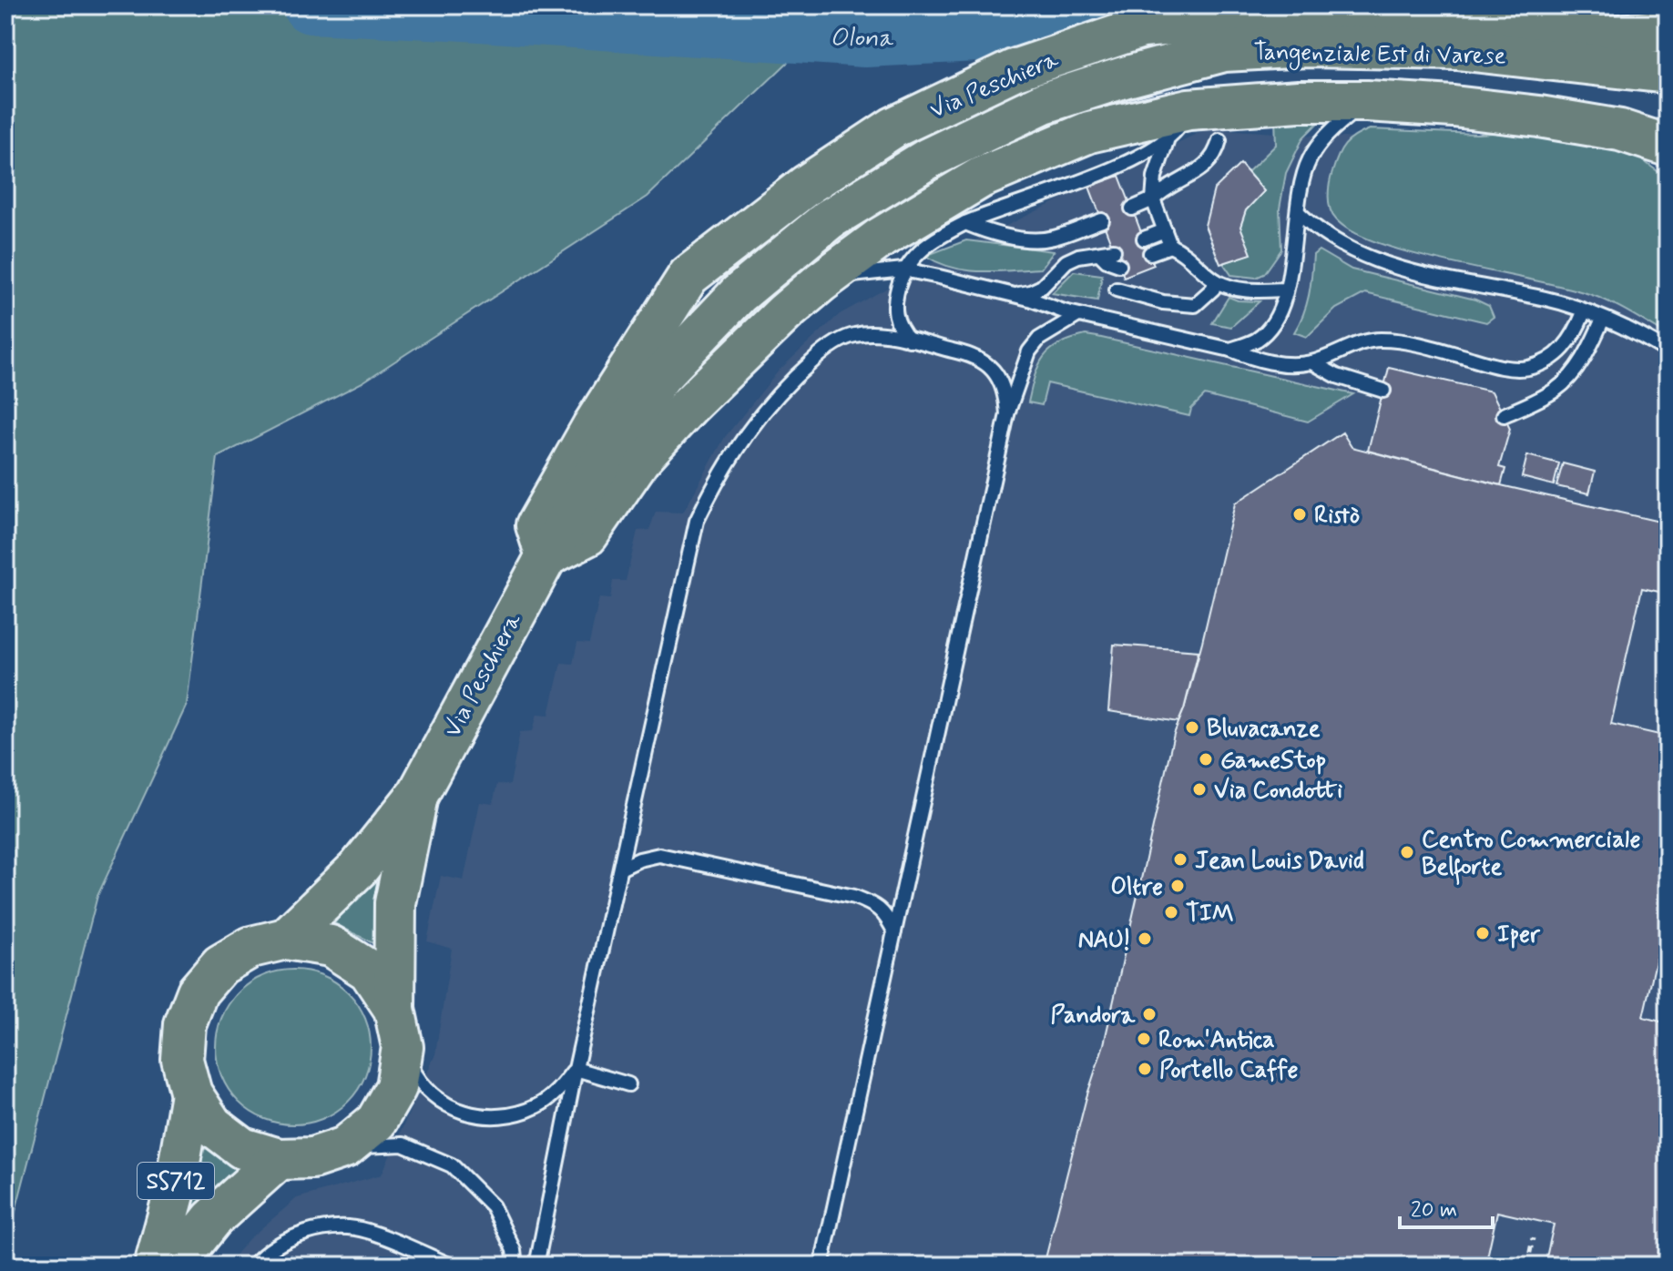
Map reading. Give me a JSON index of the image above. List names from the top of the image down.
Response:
{
  "streets": {
    "main road": ["Tangenziale Est di Varese", "Via Peschiera", "SS712"]
  },
  "crossings": [
    ["Tangenziale Est di Varese", "Via Peschiera"],
    ["Via Peschiera", "SS712"]
  ],
  "water": ["Olona"],
  "places": [
    "Ristò",
    "Bluvacanze",
    "GameStop",
    "Via Condotti",
    "Centro Commerciale Belforte",
    "Jean Louis David",
    "Oltre",
    "TIM",
    "Iper",
    "NAU!",
    "Pandora",
    "Rom'Antica",
    "Portello Caffe"
  ],
  "scale_bar": "20 m"
}
